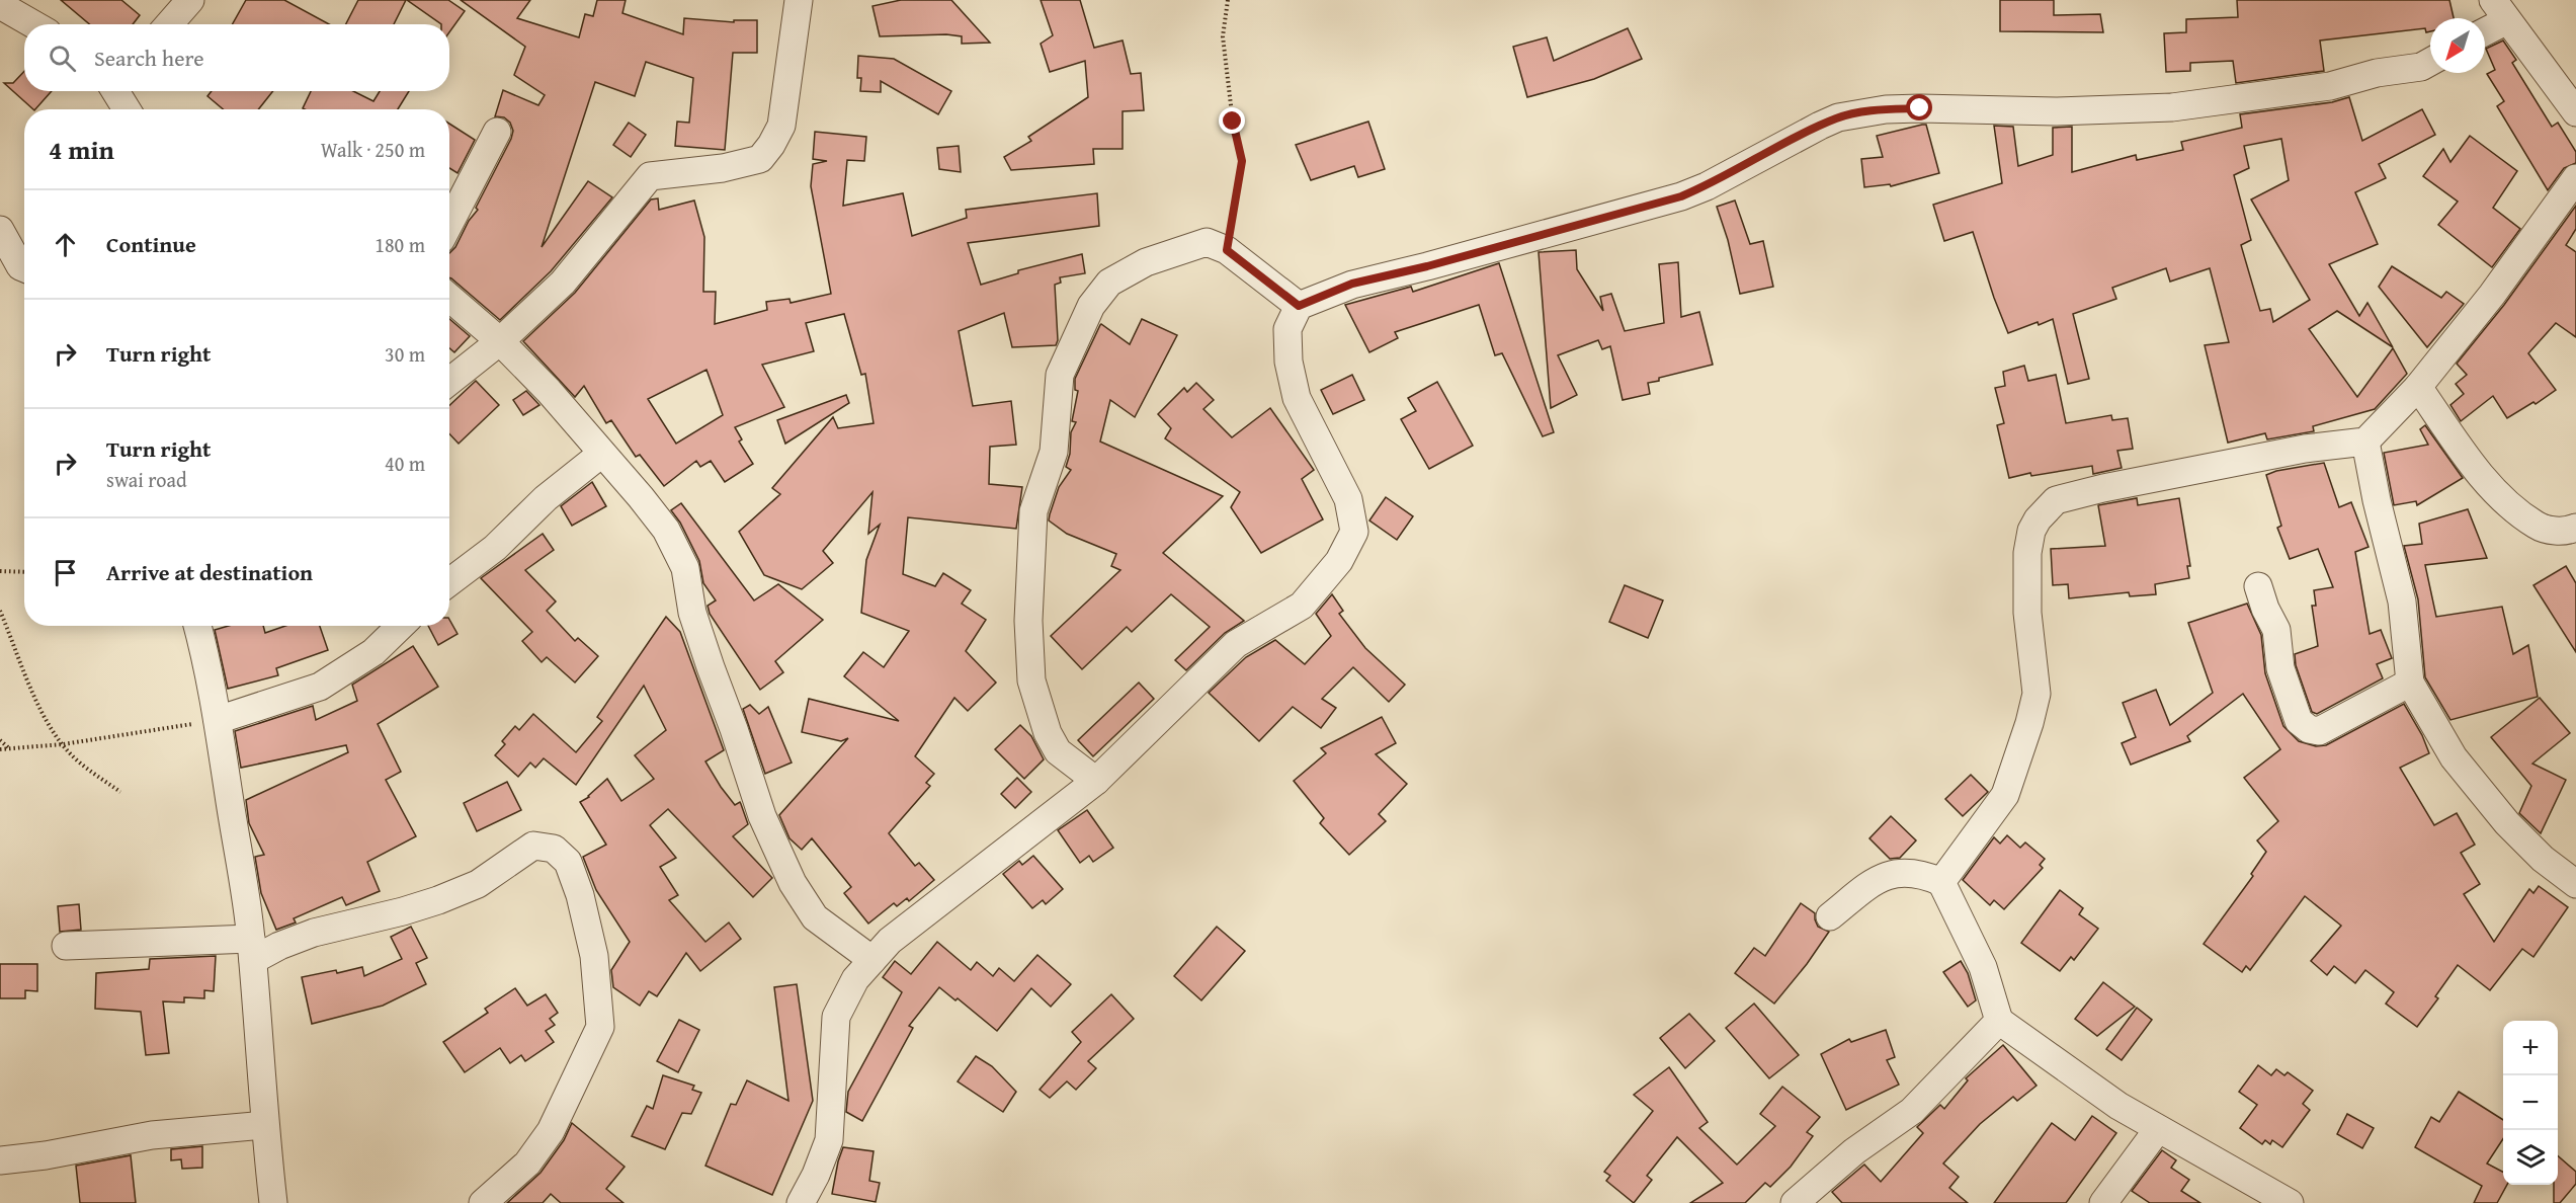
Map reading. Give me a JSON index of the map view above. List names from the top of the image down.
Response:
{
  "north": "bottom left",
  "page": {
    "search": "Search here",
    "heading": ["4 min", "Walk · 250 m"],
    "list": [
      ["Continue", "180 m"],
      ["Turn right", "30 m"],
      ["Turn right", "swai road", "40 m"],
      "Arrive at destination"
    ],
    "map_buttons": ["+", "−"]
  }
}
